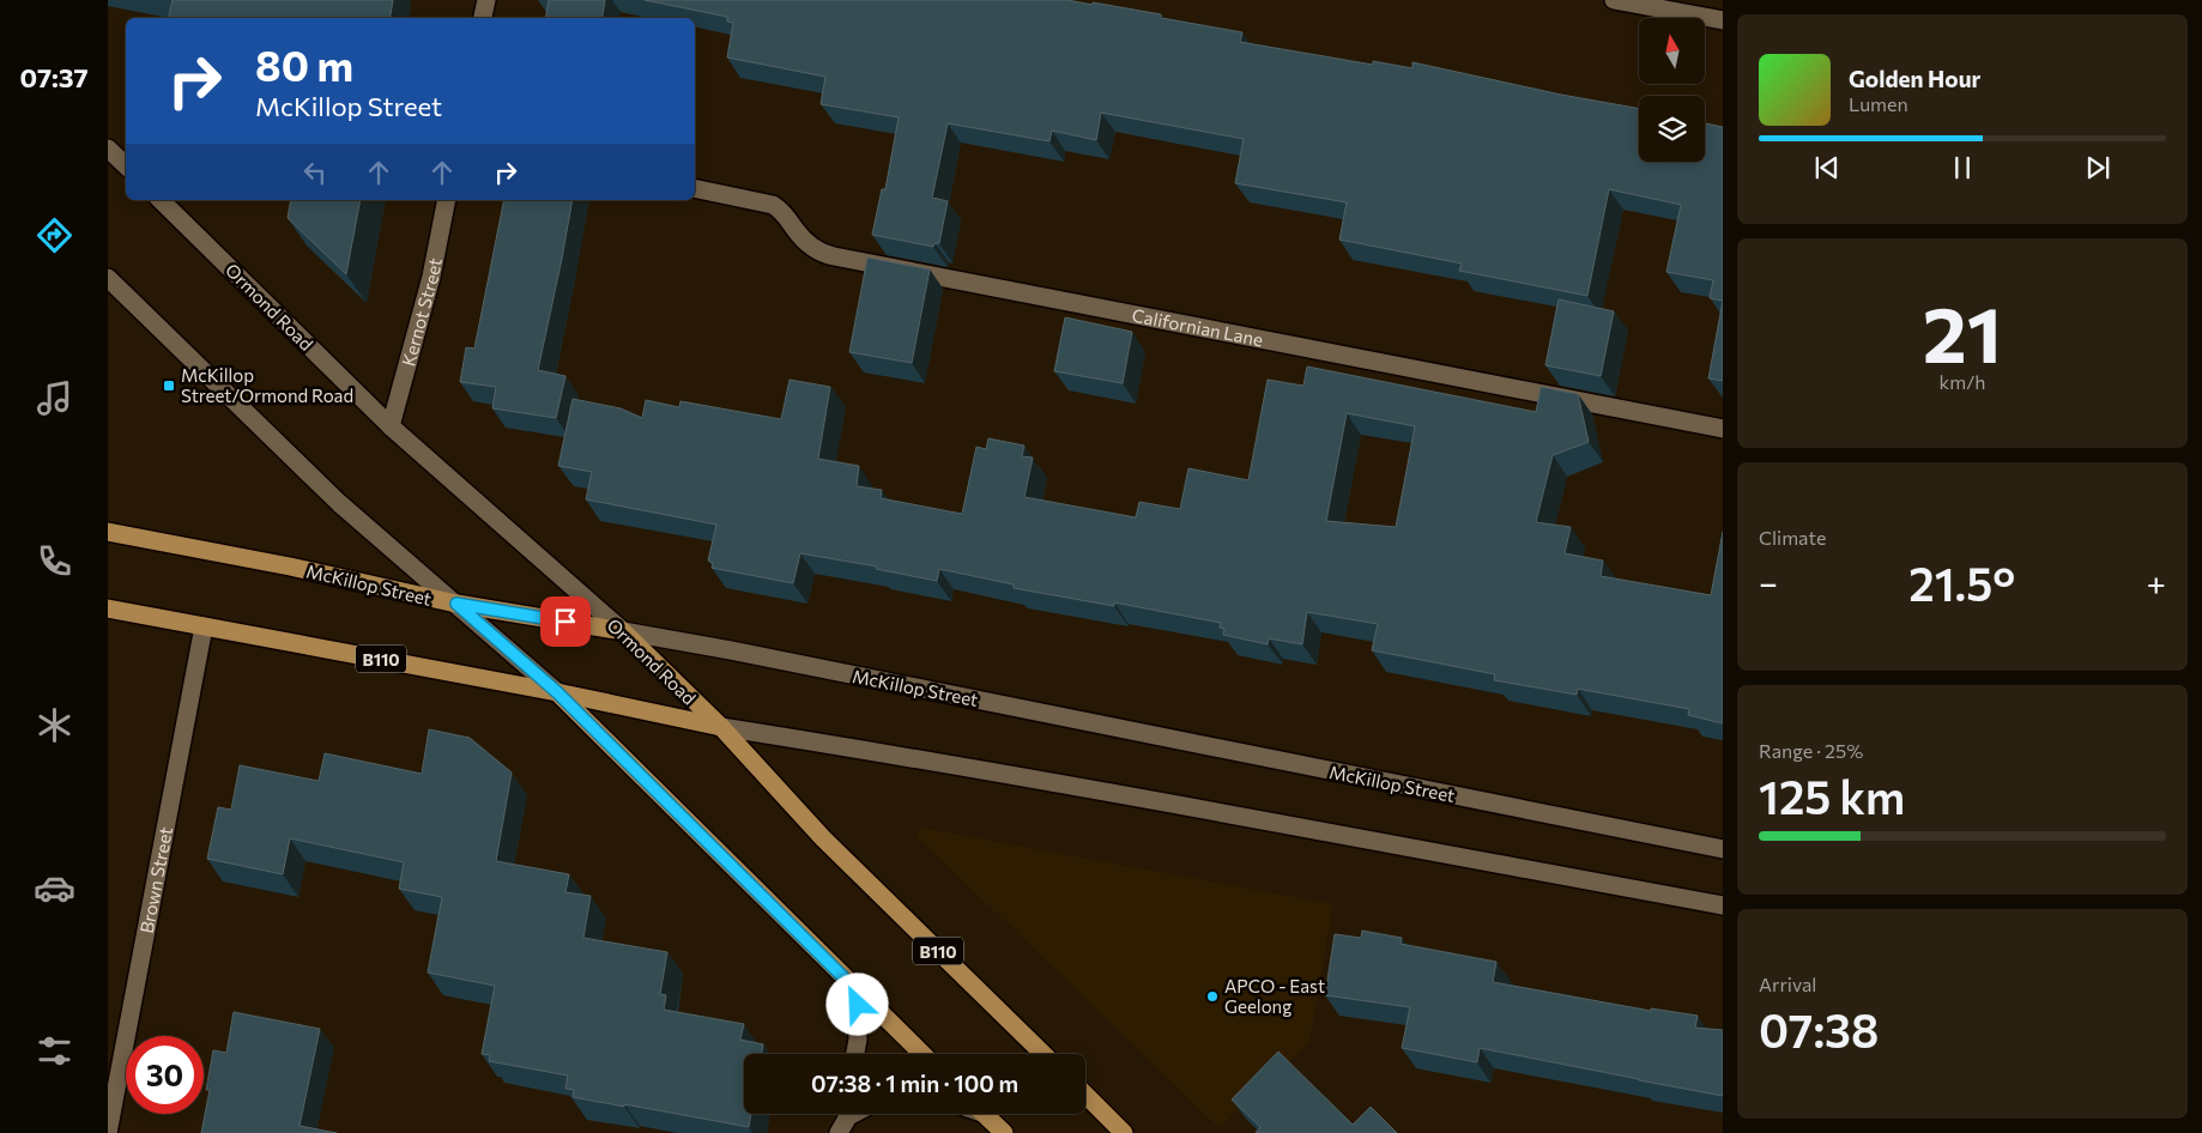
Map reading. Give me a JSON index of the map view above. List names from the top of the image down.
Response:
{
  "streets": {
    "highway": ["Ormond Road", "McKillop Street", "B110"],
    "street": ["Kernot Street", "Californian Lane", "Brown Street"]
  },
  "crossings": [
    ["Ormond Road", "Kernot Street"],
    ["Ormond Road", "McKillop Street"],
    ["B110", "Brown Street"]
  ],
  "places": {
    "transit": ["McKillop Street/Ormond Road"],
    "other": ["APCO - East Geelong"]
  },
  "north": "top",
  "page": {
    "tabs": "07:37",
    "turn": ["80 m", "McKillop Street"],
    "song": ["Golden Hour", "Lumen"],
    "tile": [
      ["21", "km/h"],
      "Climate",
      ["Range · 25%", "125 km"],
      ["Arrival", "07:38"]
    ],
    "heat": ["−", "21.5°", "+"],
    "limit": "30",
    "trip": "07:38 · 1 min · 100 m"
  }
}
